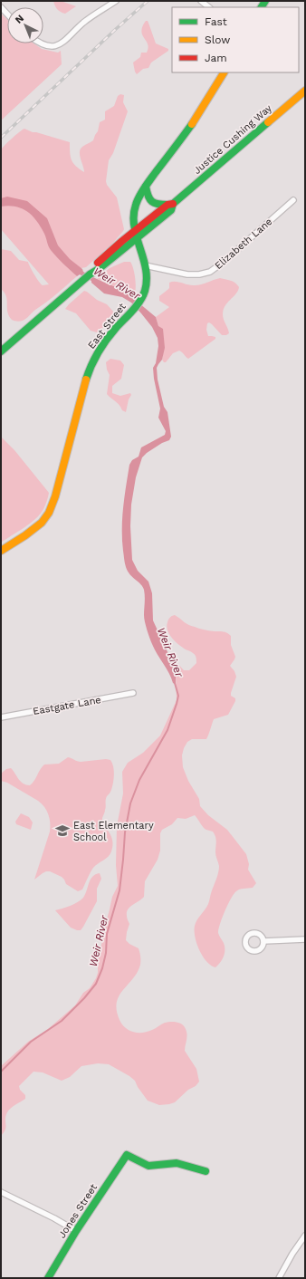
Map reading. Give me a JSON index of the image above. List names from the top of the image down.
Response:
{
  "streets": {
    "main road": ["Justice Cushing Way", "East Street", "Jones Street"],
    "street": ["Elizabeth Lane", "Eastgate Lane"]
  },
  "crossings": [
    ["Justice Cushing Way", "East Street"],
    ["Elizabeth Lane", "East Street"]
  ],
  "water": ["Weir River"],
  "places": {
    "school or university": ["East Elementary School"]
  },
  "legend": ["Fast", "Slow", "Jam"],
  "north": "top left"
}
